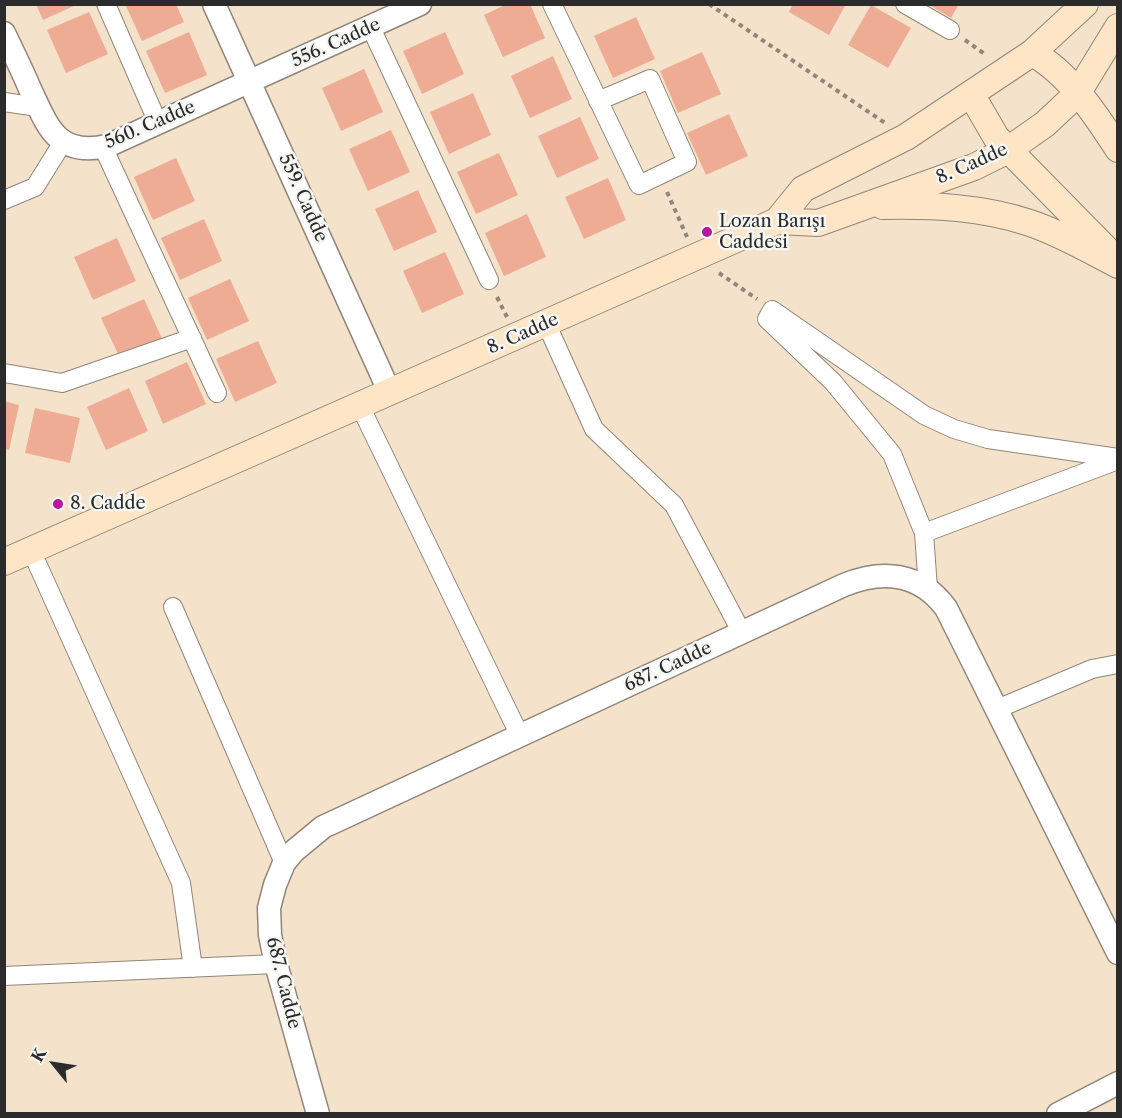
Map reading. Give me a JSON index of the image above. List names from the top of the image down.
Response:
{
  "streets": {
    "main road": ["8. Cadde"],
    "street": [
      "556. Cadde",
      "560. Cadde",
      "559. Cadde",
      "687. Cadde"
    ]
  },
  "crossings": [
    ["556. Cadde", "560. Cadde"],
    ["556. Cadde", "559. Cadde"],
    ["560. Cadde", "559. Cadde"],
    ["8. Cadde", "559. Cadde"]
  ],
  "places": ["Lozan Barışı Caddesi", "8. Cadde"],
  "north": "top left"
}
